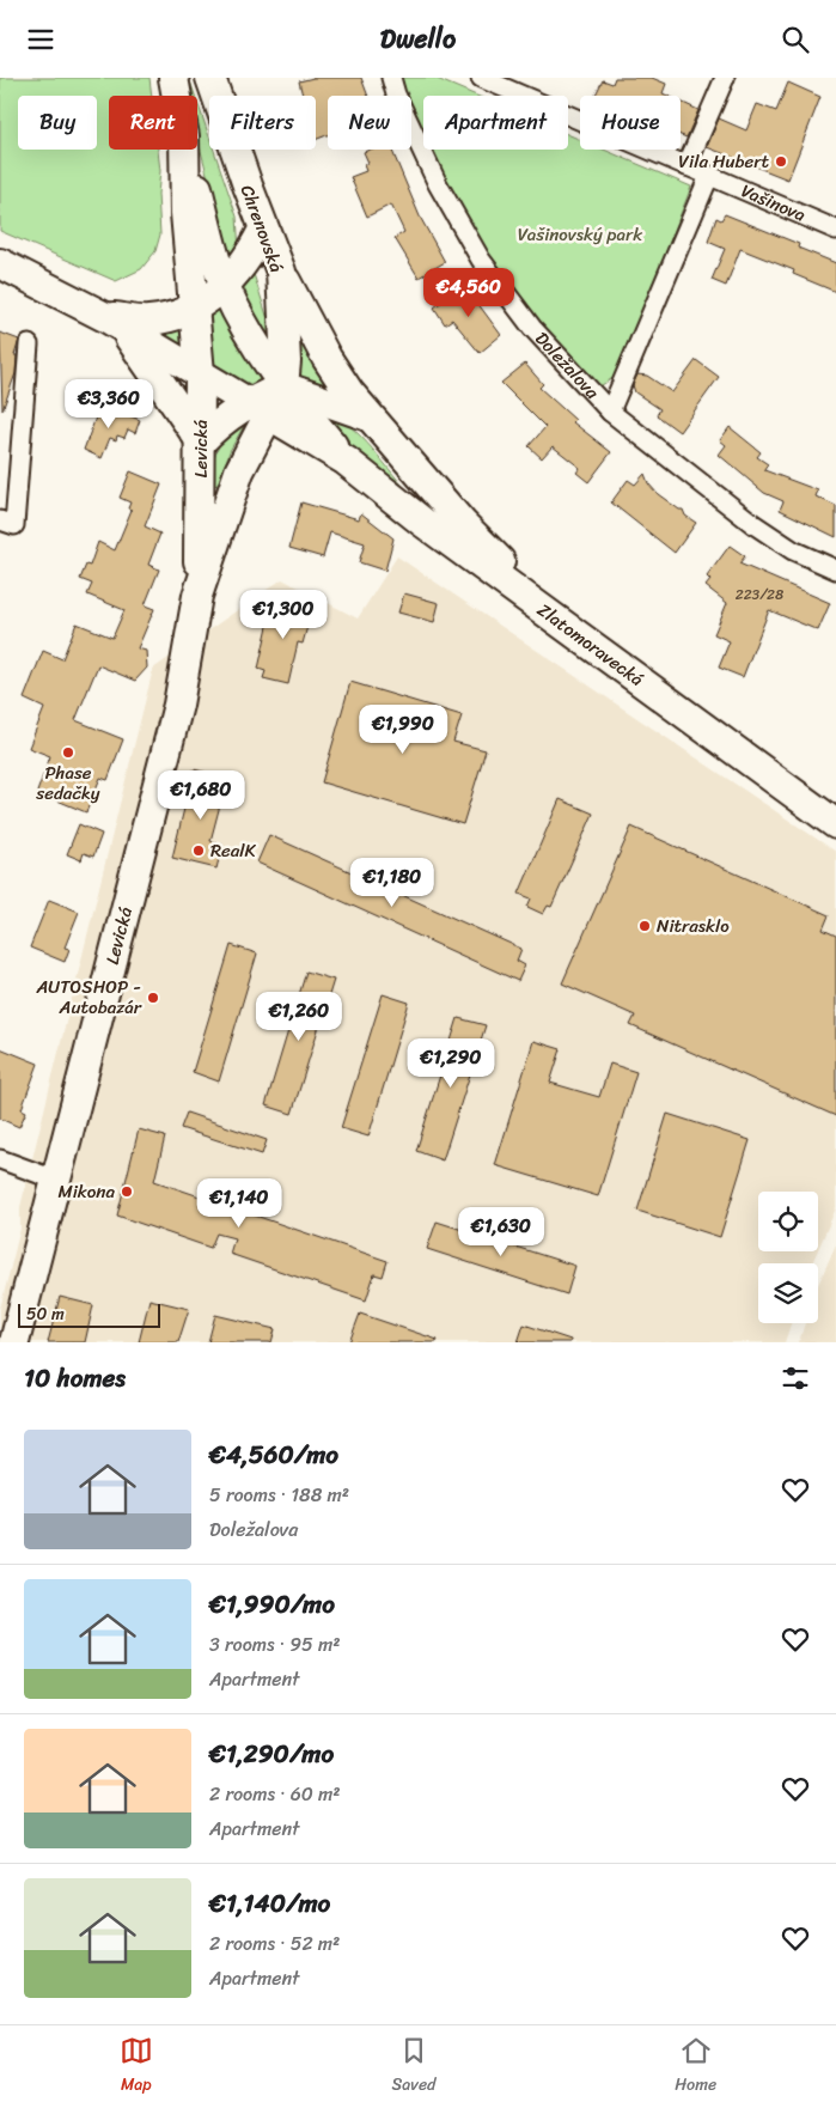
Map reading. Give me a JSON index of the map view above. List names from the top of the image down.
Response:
{
  "streets": {
    "main road": ["Chrenovská", "Levická", "Zlatomoravecká"],
    "street": ["Vašinova", "Doležalova"]
  },
  "crossings": [
    ["Chrenovská", "Levická"]
  ],
  "parks": ["Vašinovský park"],
  "places": [
    "Vila Hubert",
    "Phase sedačky",
    "RealK",
    "Nitrasklo",
    "AUTOSHOP - Autobazár",
    "Mikona"
  ],
  "house_numbers": ["223/28"],
  "scale_bar": "50 m",
  "page": {
    "header": "Dwello",
    "chip": [
      "Buy",
      "Rent",
      "Filters",
      "New",
      "Apartment",
      "House"
    ],
    "price": [
      "€4,560",
      "€3,360",
      "€1,300",
      "€1,990",
      "€1,680",
      "€1,180",
      "€1,260",
      "€1,290",
      "€1,140",
      "€1,630"
    ],
    "scale": "50 m",
    "heading": "10 homes",
    "list": [
      {
        "name": "€4,560/mo",
        "note": "5 rooms · 188 m² · Doležalova"
      },
      {
        "name": "€1,990/mo",
        "note": "3 rooms · 95 m² · Apartment"
      },
      {
        "name": "€1,290/mo",
        "note": "2 rooms · 60 m² · Apartment"
      },
      {
        "name": "€1,140/mo",
        "note": "2 rooms · 52 m² · Apartment"
      }
    ],
    "tabs": ["Map", "Saved", "Home"]
  }
}
